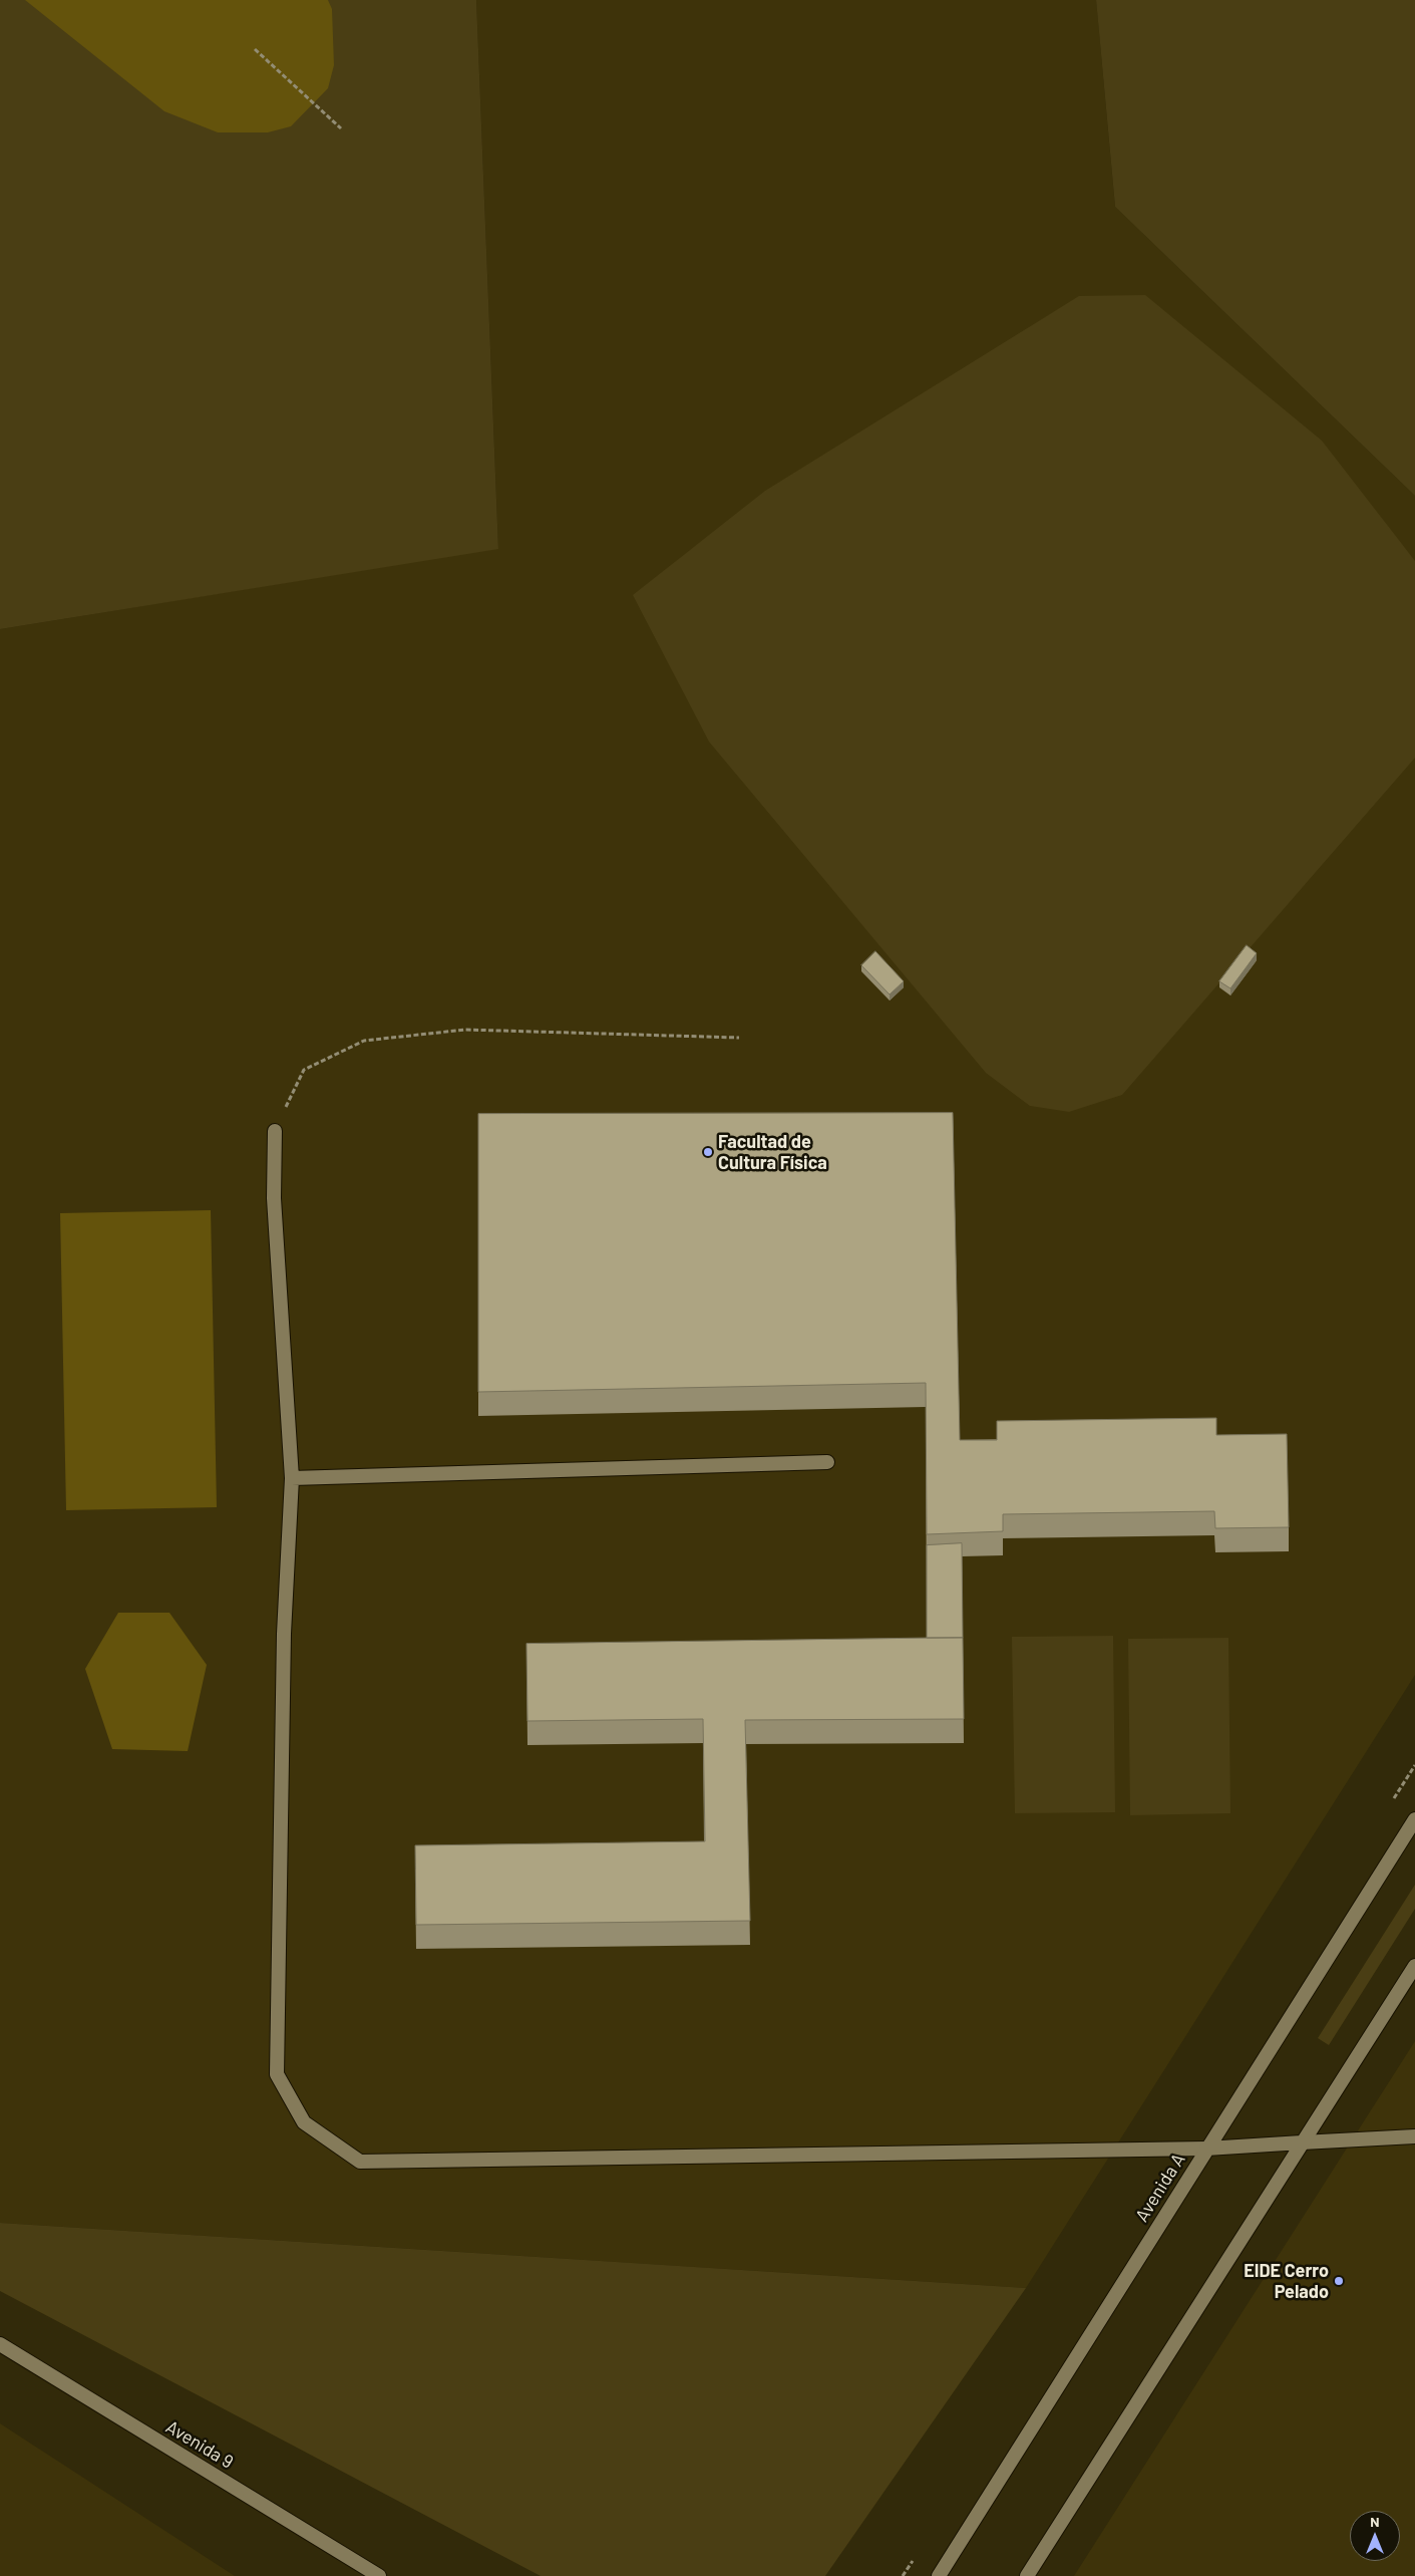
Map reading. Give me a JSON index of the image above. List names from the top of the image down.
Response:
{
  "streets": {
    "main road": ["Avenida A", "Avenida 9"]
  },
  "places": ["Facultad de Cultura Física", "EIDE Cerro Pelado"],
  "north": "top"
}
